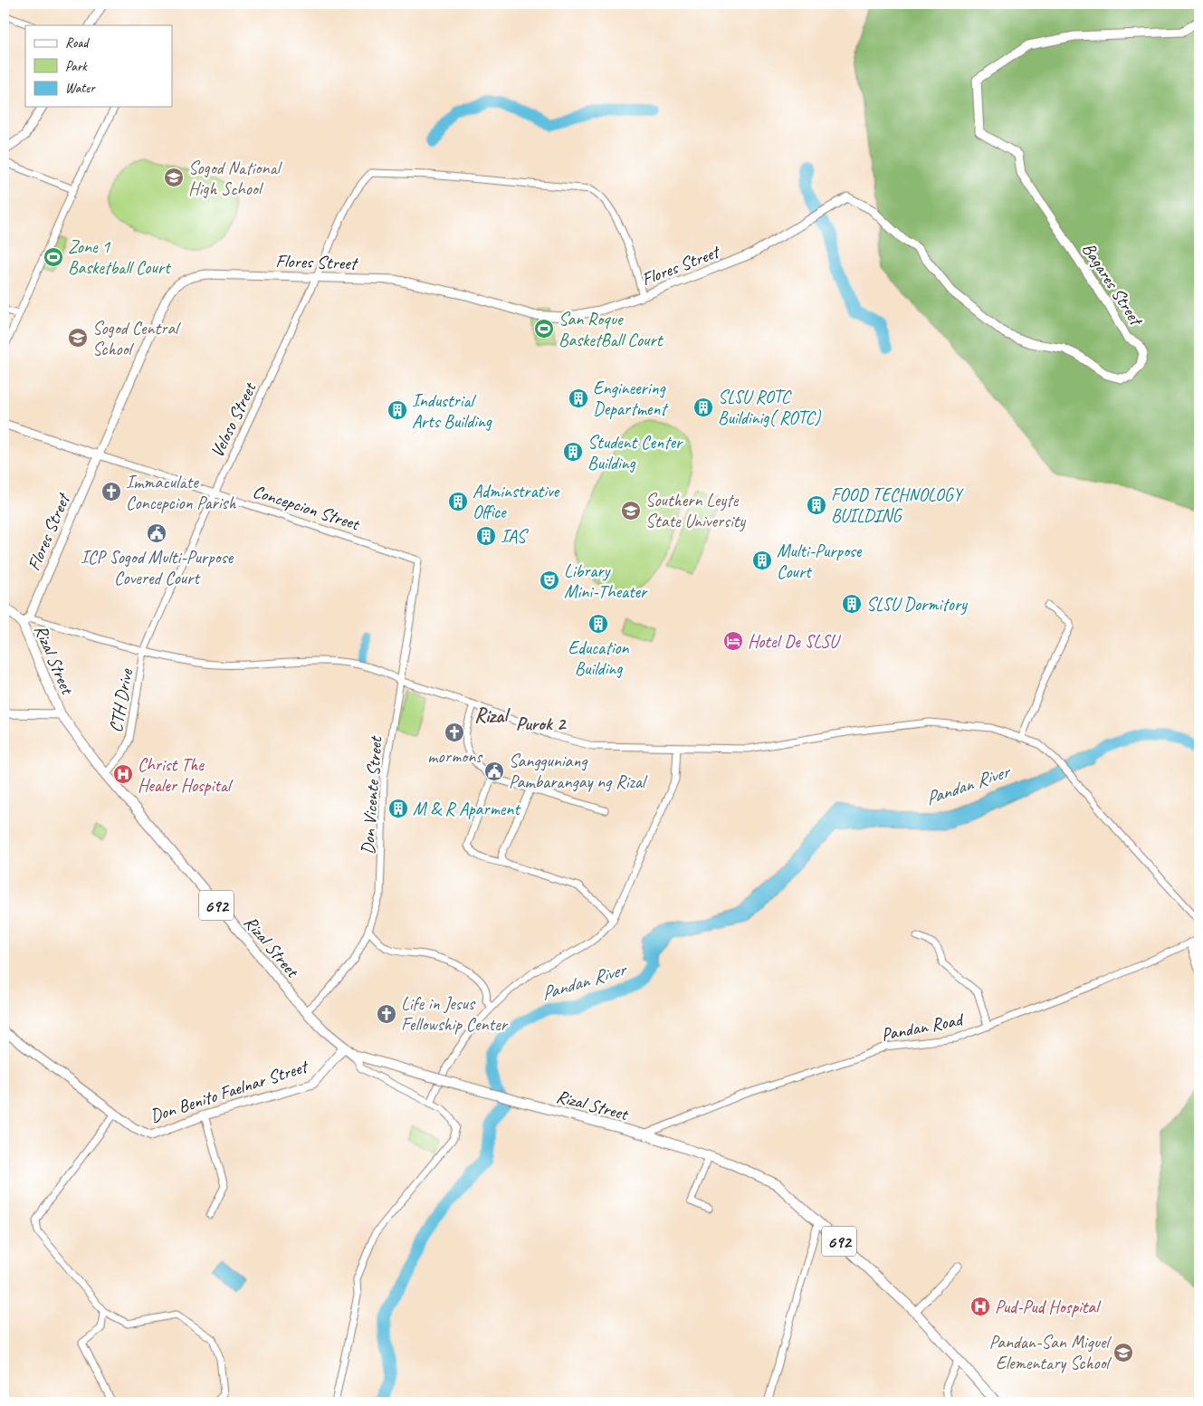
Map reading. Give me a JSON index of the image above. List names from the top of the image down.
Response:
{
  "streets": {
    "main road": ["Rizal Street", "692"],
    "street": [
      "Flores Street",
      "Bagares Street",
      "Veloso Street",
      "Concepcion Street",
      "CTH Drive",
      "Don Vicente Street",
      "Pandan Road",
      "Don Benito Faelnar Street"
    ]
  },
  "crossings": [
    ["Flores Street", "Bagares Street"],
    ["Flores Street", "Veloso Street"],
    ["Flores Street", "Concepcion Street"],
    ["Flores Street", "Rizal Street"],
    ["Veloso Street", "Concepcion Street"],
    ["Veloso Street", "CTH Drive"],
    ["Concepcion Street", "Don Vicente Street"],
    ["Rizal Street", "CTH Drive"],
    ["Rizal Street", "Don Vicente Street"],
    ["Rizal Street", "692"],
    ["Rizal Street", "Pandan Road"],
    ["Rizal Street", "Don Benito Faelnar Street"],
    ["692", "Pandan Road"]
  ],
  "districts": ["Rizal", "Purok 2"],
  "water": ["Pandan River"],
  "places": {
    "school or university": [
      "Sogod National High School",
      "Sogod Central School",
      "Southern Leyte State University",
      "Pandan-San Miguel Elementary School"
    ],
    "sports": ["Zone 1 Basketball Court", "San Roque BasketBall Court"],
    "building": [
      "Engineering Department",
      "SLSU ROTC Buildinig( ROTC)",
      "Industrial Arts Building",
      "Student Center Building",
      "Adminstrative Office",
      "FOOD TECHNOLOGY BUILDING",
      "IAS",
      "Multi-Purpose Court",
      "SLSU Dormitory",
      "Education Building",
      "M & R Aparment"
    ],
    "church": ["Immaculate Concepcion Parish", "mormons", "Life in Jesus Fellowship Center"],
    "public building": ["ICP Sogod Multi-Purpose Covered Court", "Sangguniang Pambarangay ng Rizal"],
    "theatre": ["Library Mini-Theater"],
    "hotel": ["Hotel De SLSU"],
    "hospital": ["Christ The Healer Hospital", "Pud-Pud Hospital"]
  },
  "legend": ["Road", "Park", "Water"]
}
